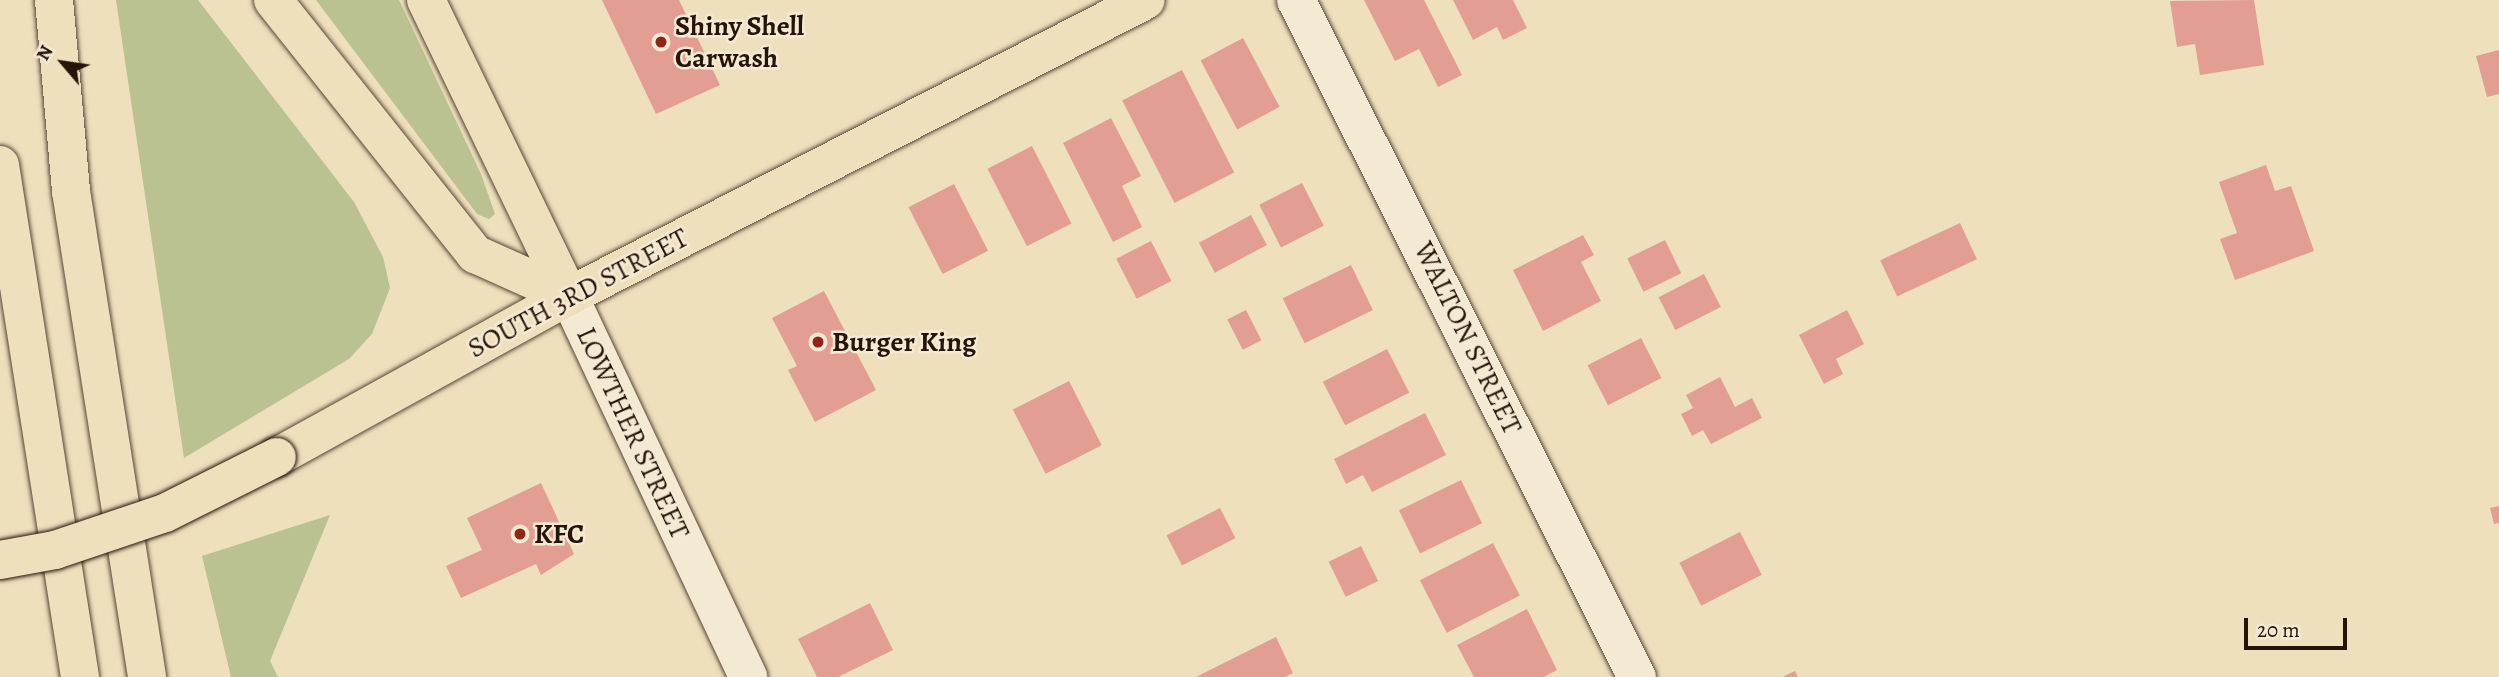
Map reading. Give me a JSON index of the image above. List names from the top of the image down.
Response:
{
  "streets": {
    "main road": ["SOUTH 3RD STREET", "LOWTHER STREET"],
    "street": ["WALTON STREET"]
  },
  "crossings": [
    ["SOUTH 3RD STREET", "LOWTHER STREET"]
  ],
  "places": ["Shiny Shell Carwash", "Burger King", "KFC"],
  "scale_bar": "20 m",
  "north": "top left"
}
